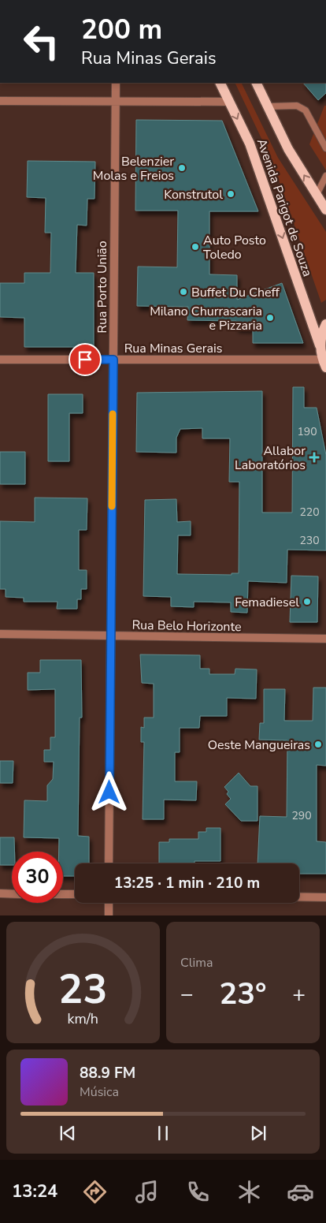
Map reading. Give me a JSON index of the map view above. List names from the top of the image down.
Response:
{
  "streets": {
    "main road": ["Avenida Parigot de Souza"],
    "street": ["Rua Porto União", "Rua Minas Gerais", "Rua Belo Horizonte"]
  },
  "crossings": [
    ["Avenida Parigot de Souza", "Rua Minas Gerais"],
    ["Rua Porto União", "Rua Minas Gerais"],
    ["Rua Porto União", "Rua Belo Horizonte"]
  ],
  "places": {
    "other": [
      "Belenzier Molas e Freios",
      "Konstrutol",
      "Auto Posto Toledo",
      "Buffet Du Cheff",
      "Milano Churrascaria e Pizzaria",
      "Femadiesel",
      "Oeste Mangueiras"
    ],
    "health": ["Allabor Laboratórios"]
  },
  "house_numbers": [
    "190",
    "220",
    "230",
    "290"
  ],
  "page": {
    "turn": ["200 m", "Rua Minas Gerais"],
    "limit": "30",
    "trip": "13:25 · 1 min · 210 m",
    "tile": "Clima",
    "heat": ["−", "23°", "+"],
    "song": ["88.9 FM", "Música"],
    "tabs": "13:24",
    "gauge": ["23", "km/h"]
  }
}
